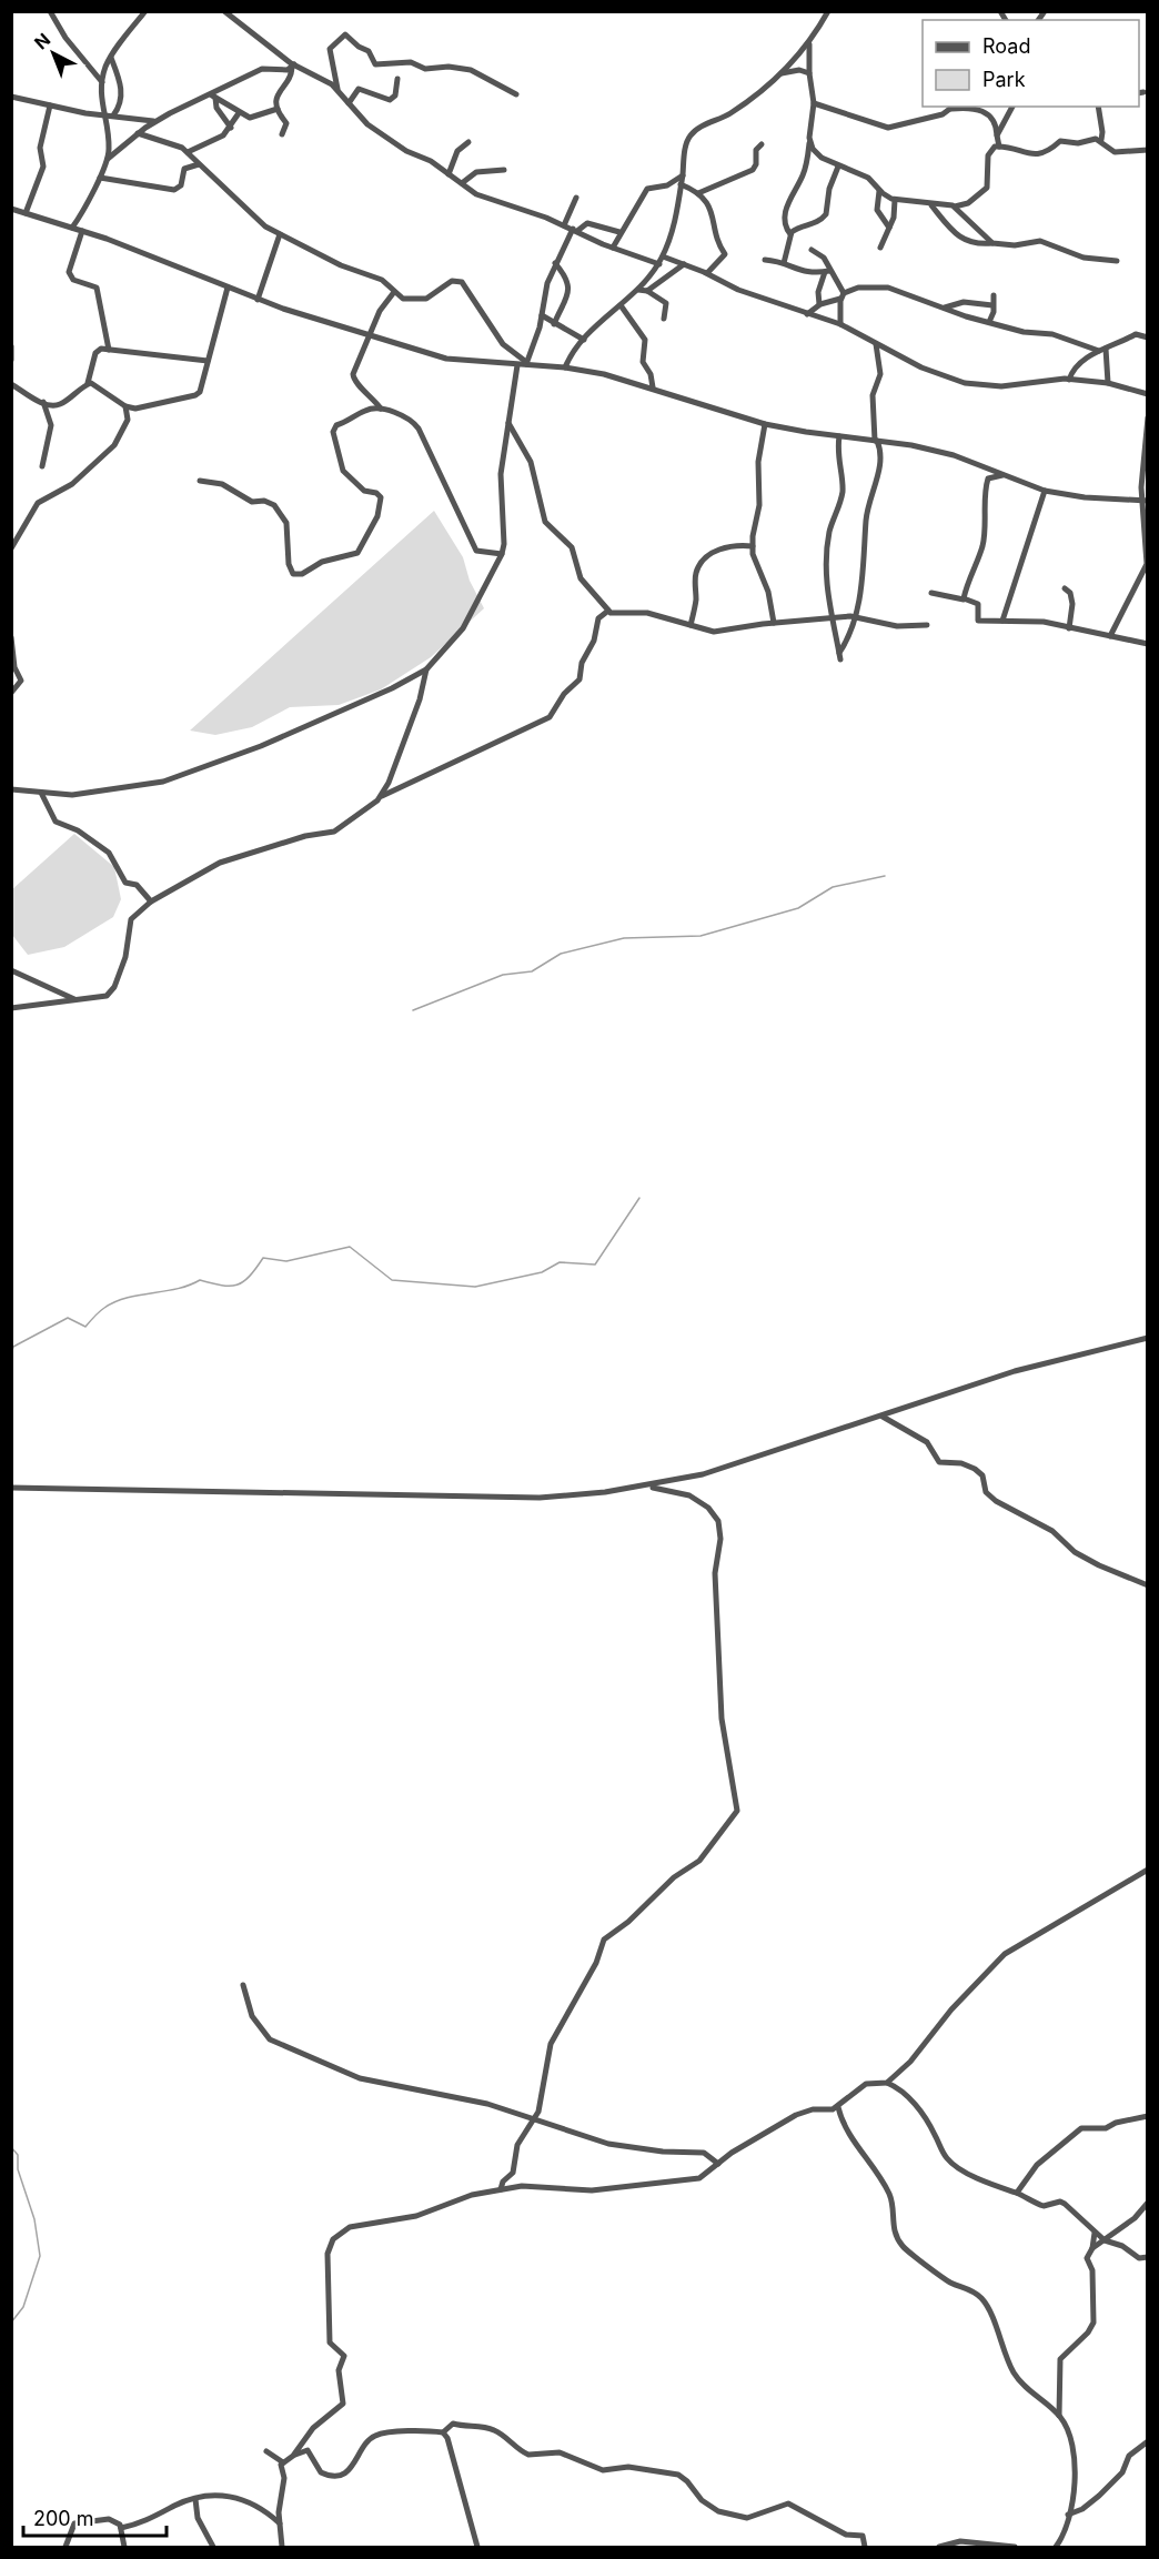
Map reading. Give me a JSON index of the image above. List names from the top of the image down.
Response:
{
  "legend": ["Road", "Park"],
  "scale_bar": "200 m",
  "north": "top left"
}
